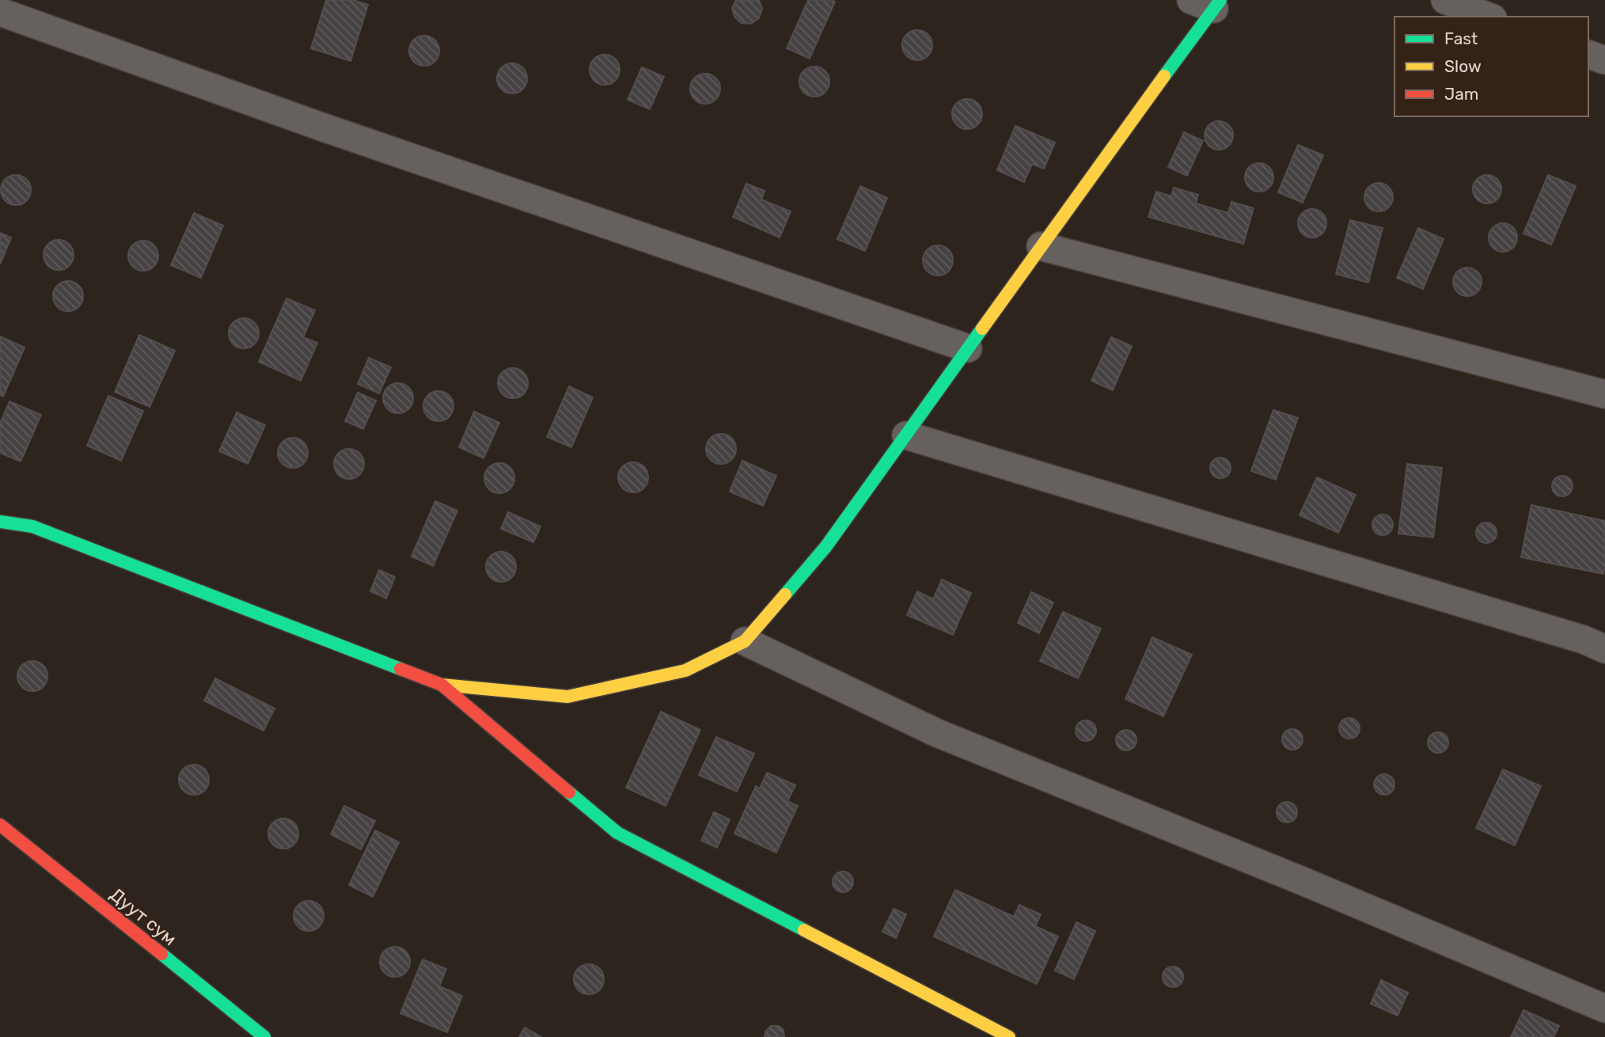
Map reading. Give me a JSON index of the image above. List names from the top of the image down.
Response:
{
  "streets": {
    "street": ["Дуут сум"]
  },
  "legend": ["Fast", "Slow", "Jam"]
}
